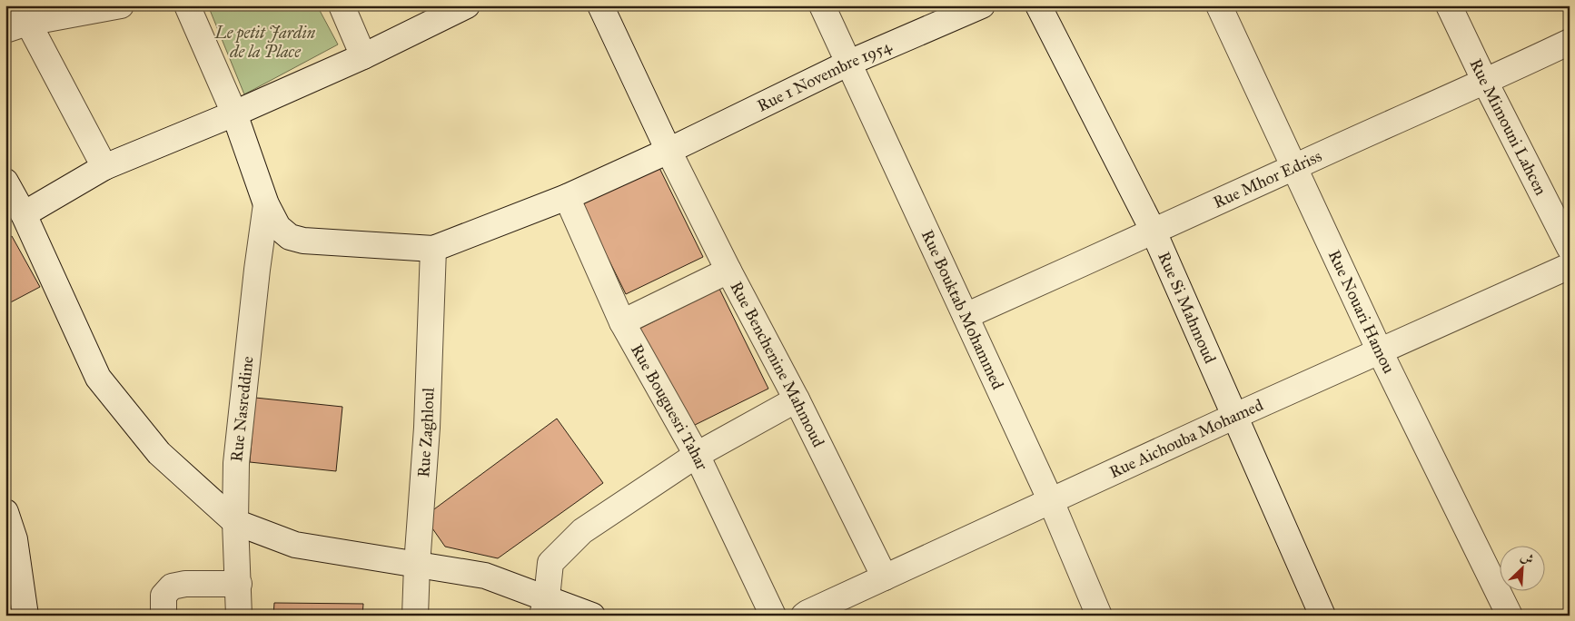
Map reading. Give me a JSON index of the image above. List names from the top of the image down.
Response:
{
  "streets": {
    "street": [
      "Rue 1 Novembre 1954",
      "Rue Mimouni Lahcen",
      "Rue Mhor Edriss",
      "Rue Si Mahmoud",
      "Rue Bouktab Mohammed",
      "Rue Nouari Hamou",
      "Rue Benchenine Mahmoud",
      "Rue Bouguesri Tahar",
      "Rue Nasreddine",
      "Rue Zaghloul",
      "Rue Aichouba Mohamed"
    ]
  },
  "crossings": [
    ["Rue 1 Novembre 1954", "Rue Bouktab Mohammed"],
    ["Rue 1 Novembre 1954", "Rue Benchenine Mahmoud"],
    ["Rue 1 Novembre 1954", "Rue Bouguesri Tahar"],
    ["Rue 1 Novembre 1954", "Rue Zaghloul"],
    ["Rue Mimouni Lahcen", "Rue Mhor Edriss"],
    ["Rue Mhor Edriss", "Rue Si Mahmoud"],
    ["Rue Mhor Edriss", "Rue Bouktab Mohammed"],
    ["Rue Mhor Edriss", "Rue Nouari Hamou"],
    ["Rue Si Mahmoud", "Rue Aichouba Mohamed"],
    ["Rue Bouktab Mohammed", "Rue Aichouba Mohamed"],
    ["Rue Nouari Hamou", "Rue Aichouba Mohamed"],
    ["Rue Benchenine Mahmoud", "Rue Aichouba Mohamed"]
  ],
  "parks": ["Le petit Jardin de la Place"],
  "north": "top right"
}
